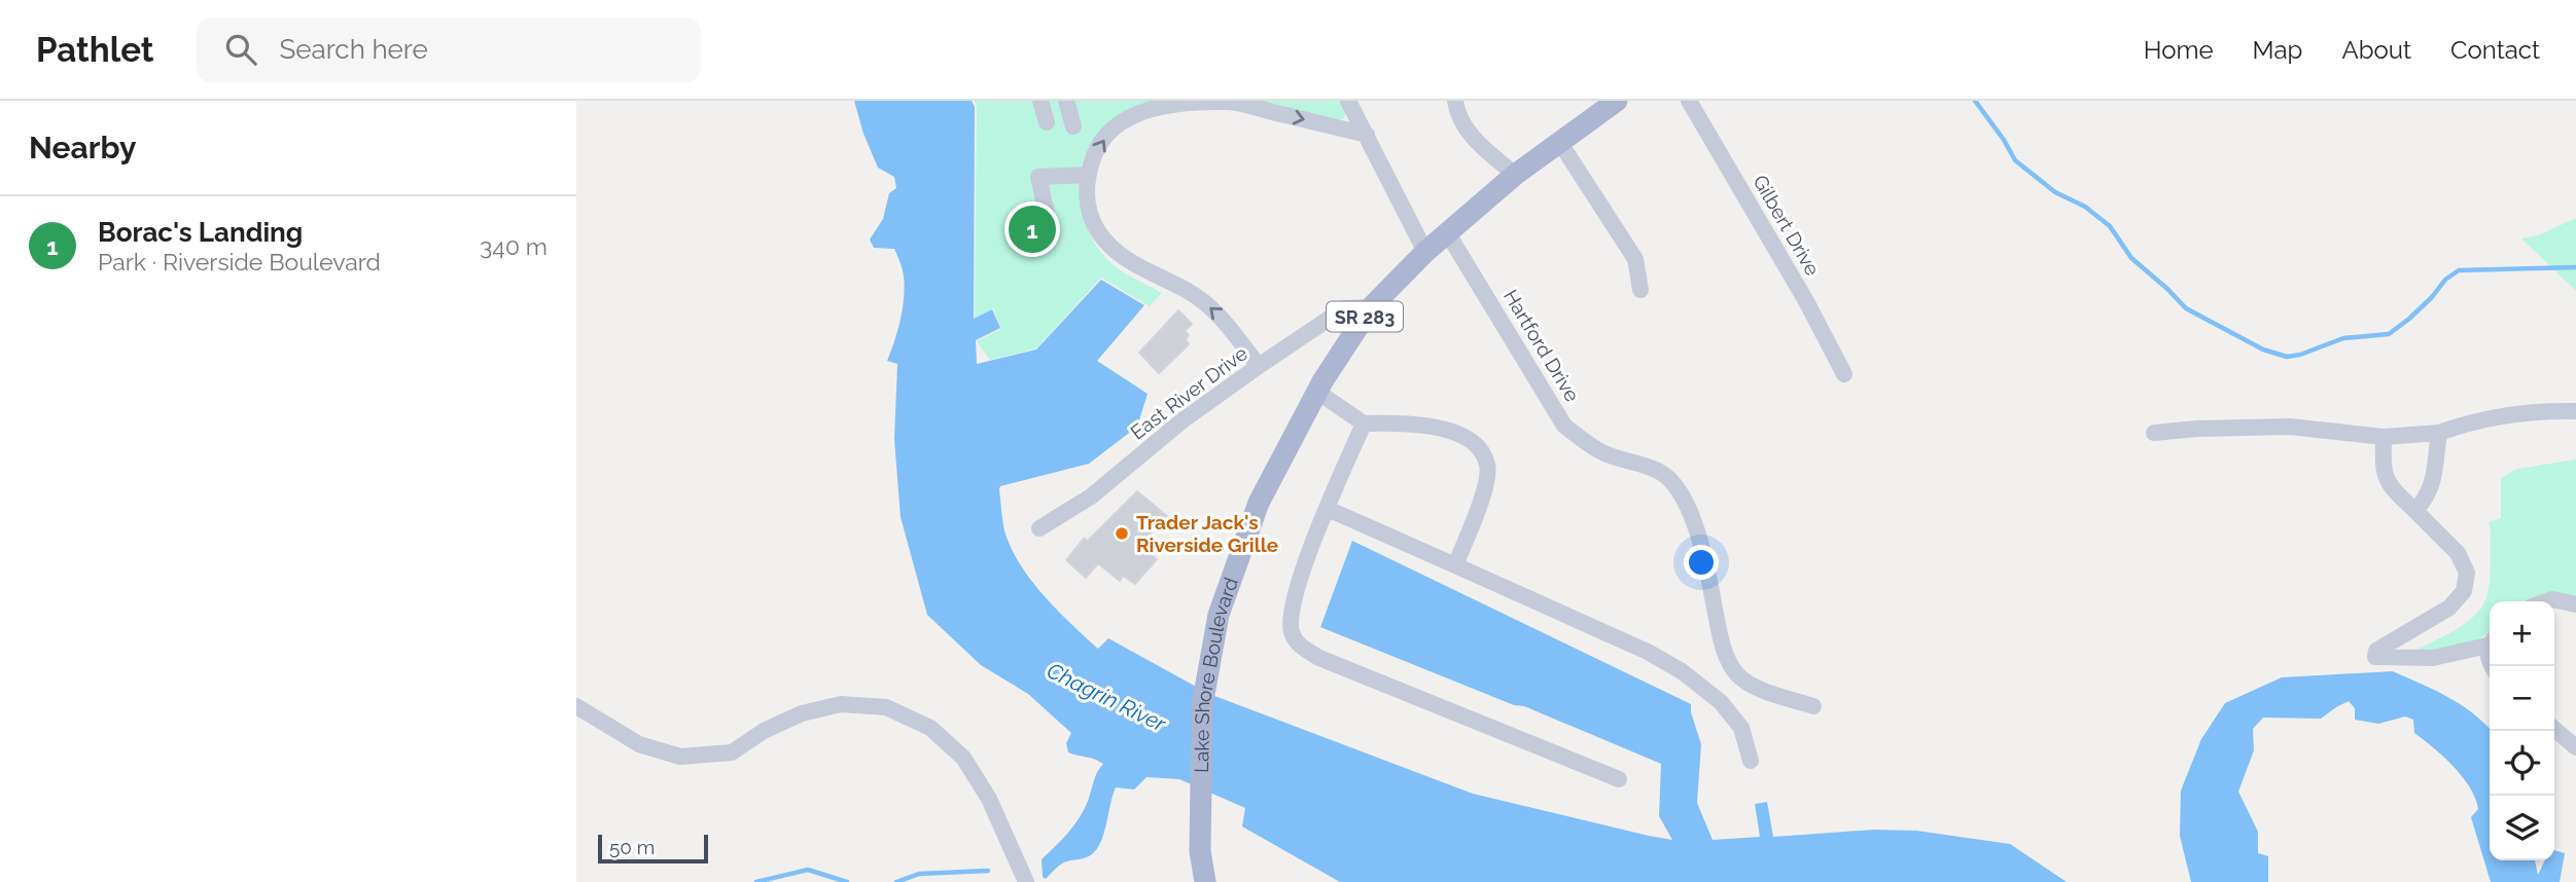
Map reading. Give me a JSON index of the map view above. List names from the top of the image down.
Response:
{
  "streets": {
    "main road": ["SR 283", "Lake Shore Boulevard"],
    "street": ["Gilbert Drive", "Hartford Drive", "East River Drive"]
  },
  "crossings": [
    ["Hartford Drive", "Lake Shore Boulevard"],
    ["East River Drive", "Lake Shore Boulevard"]
  ],
  "water": ["Chagrin River"],
  "places": ["Trader Jack's Riverside Grille"],
  "scale_bar": "50 m",
  "page": {
    "header": "Pathlet",
    "search": "Search here",
    "nav": [
      "Home",
      "Map",
      "About",
      "Contact"
    ],
    "heading": "Nearby",
    "list": [
      {
        "mark": "1",
        "name": "Borac's Landing",
        "note": "Park · Riverside Boulevard",
        "value": "340 m"
      }
    ],
    "pins": "1",
    "map_buttons": ["+", "−"],
    "scale": "50 m"
  }
}
